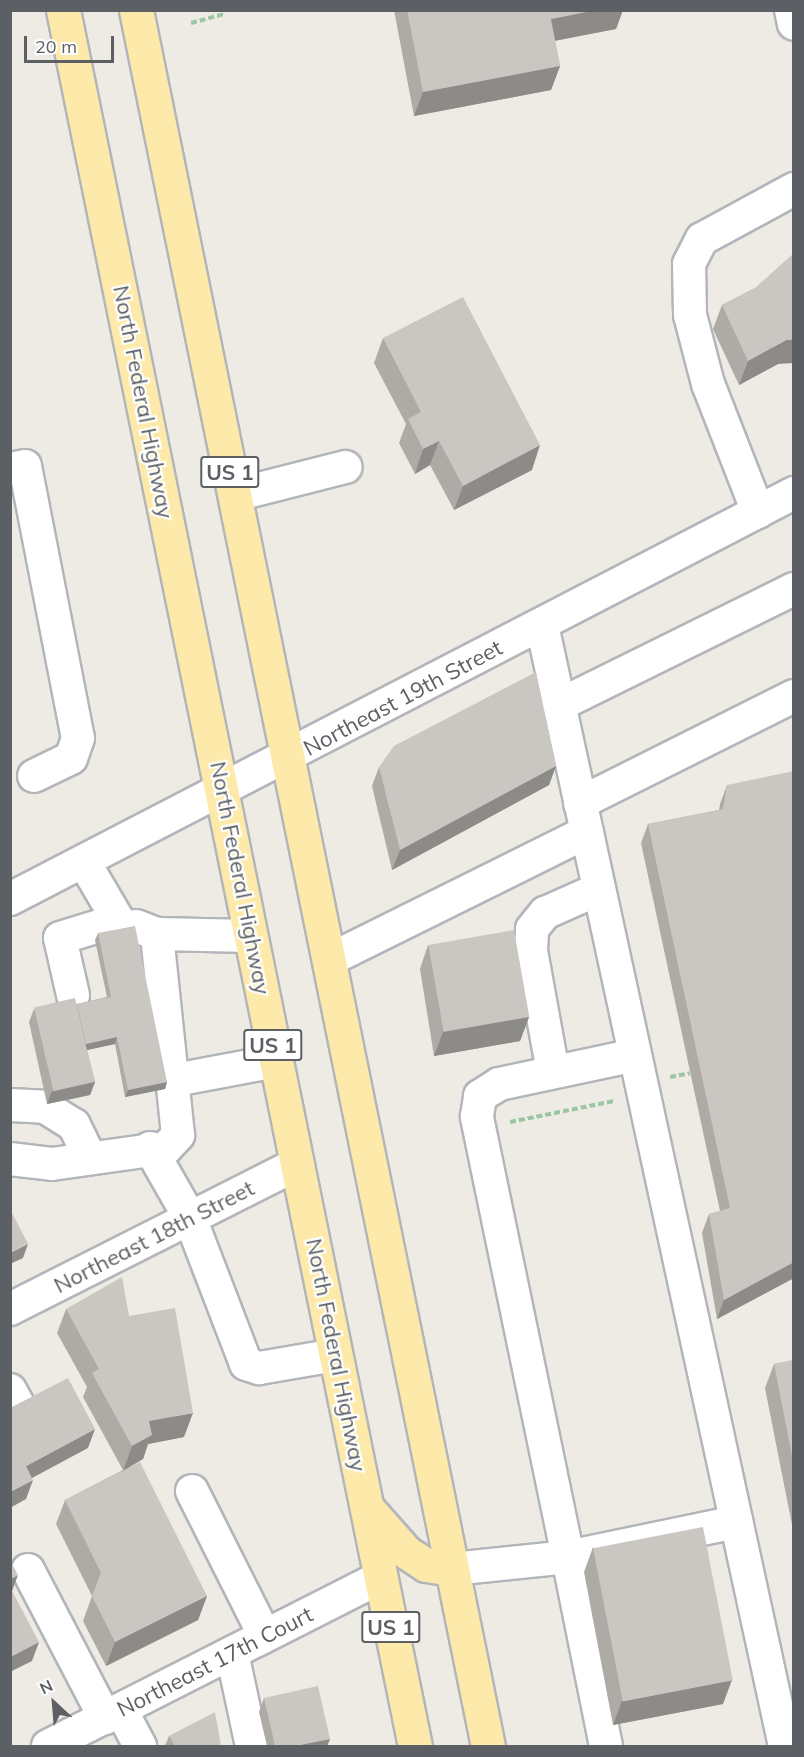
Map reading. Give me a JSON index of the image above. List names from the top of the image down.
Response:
{
  "streets": {
    "main road": ["North Federal Highway", "US 1"],
    "street": ["Northeast 19th Street", "Northeast 18th Street", "Northeast 17th Court"]
  },
  "crossings": [
    ["North Federal Highway", "Northeast 19th Street"],
    ["North Federal Highway", "Northeast 18th Street"],
    ["North Federal Highway", "Northeast 17th Court"],
    ["US 1", "Northeast 19th Street"]
  ],
  "scale_bar": "20 m",
  "north": "top left"
}
